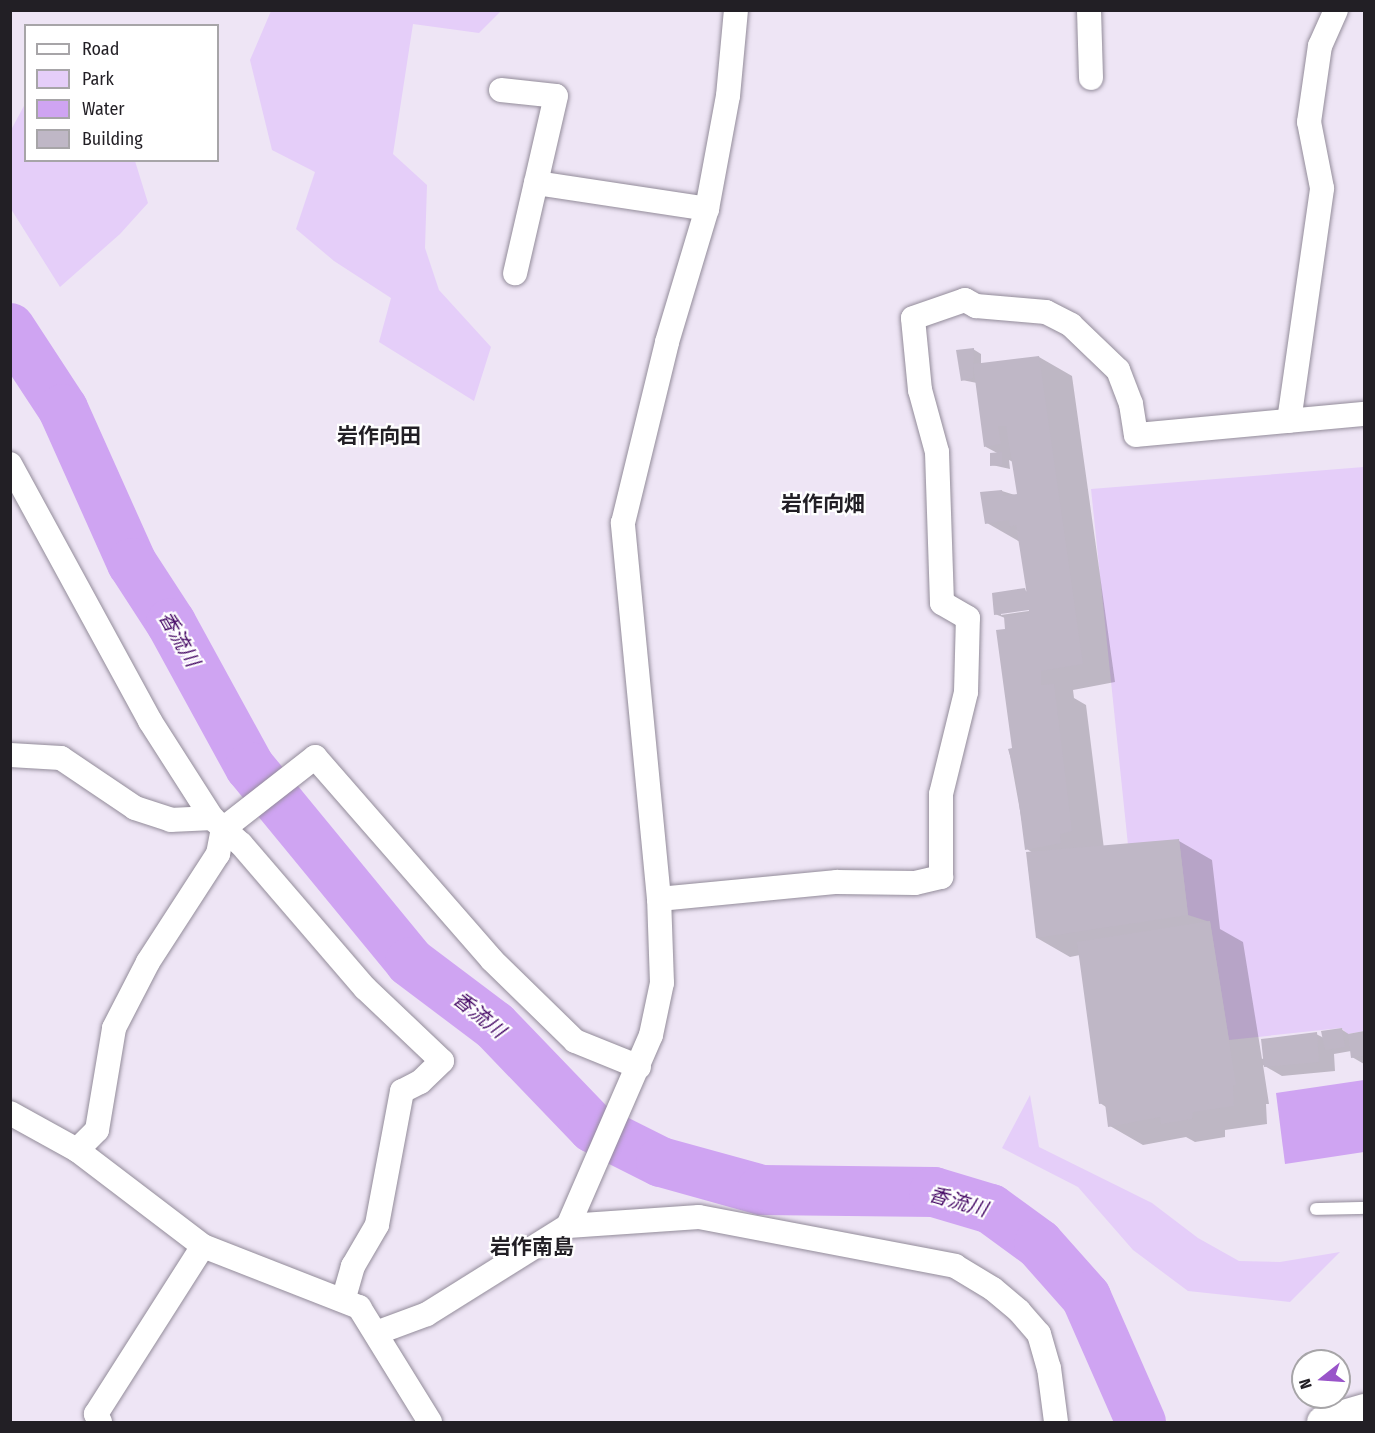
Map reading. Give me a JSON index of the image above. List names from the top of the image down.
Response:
{
  "districts": ["岩作向田", "岩作向畑", "岩作南島"],
  "water": ["香流川"],
  "legend": [
    "Road",
    "Park",
    "Water",
    "Building"
  ],
  "north": "left"
}
